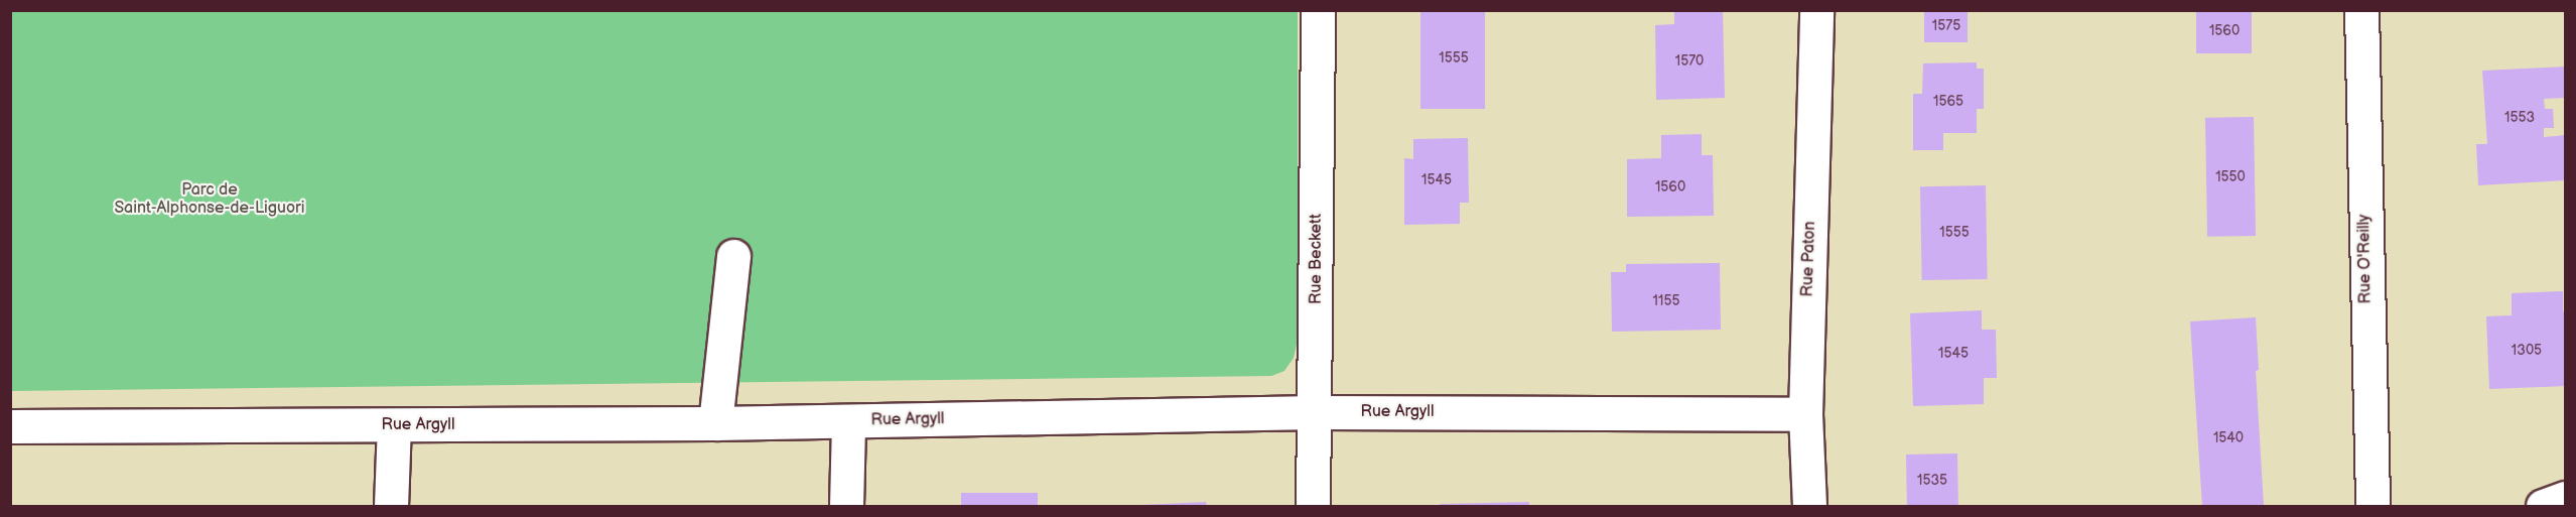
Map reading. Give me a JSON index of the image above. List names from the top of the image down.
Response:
{
  "streets": {
    "street": [
      "Rue Beckett",
      "Rue Paton",
      "Rue O'Reilly",
      "Rue Argyll"
    ]
  },
  "crossings": [
    ["Rue Beckett", "Rue Argyll"],
    ["Rue Paton", "Rue Argyll"]
  ],
  "parks": ["Parc de Saint-Alphonse-de-Liguori"],
  "house_numbers": [
    "1575",
    "1560",
    "1555",
    "1570",
    "1565",
    "1553",
    "1550",
    "1545",
    "1560",
    "1555",
    "1155",
    "1305",
    "1545",
    "1540",
    "1535"
  ]
}
